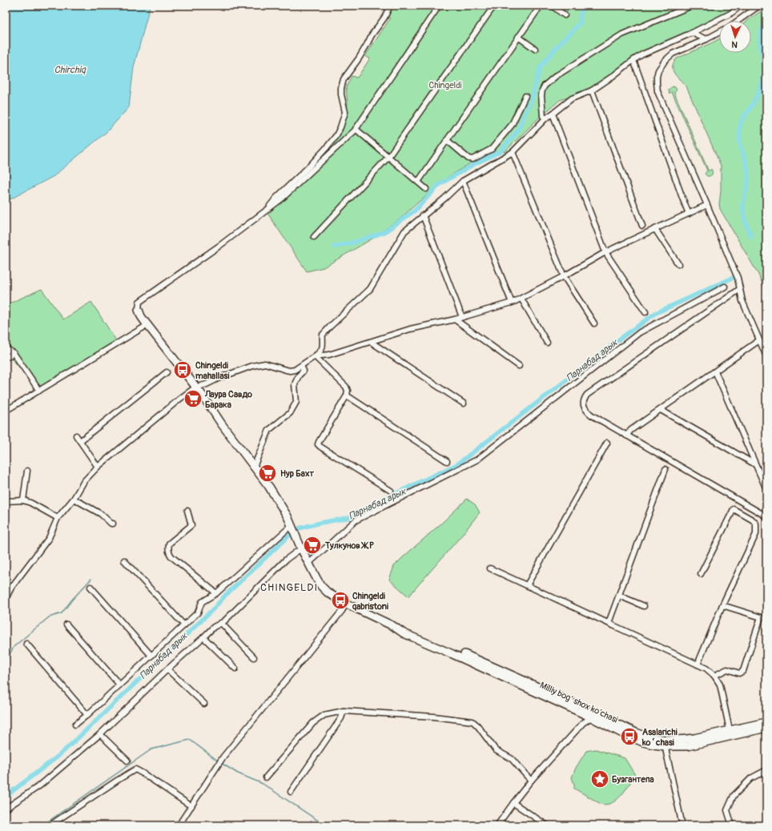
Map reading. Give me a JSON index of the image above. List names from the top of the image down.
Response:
{
  "streets": {
    "main road": ["Milliy bog‘ shox ko‘chasi"]
  },
  "districts": ["CHINGELDI"],
  "water": ["Chirchiq", "Парнабад арык"],
  "parks": ["Chingeldi"],
  "places": {
    "bus stop": ["Chingeldi mahallasi", "Chingeldi qabristoni", "Asalarichi koʻchasi"],
    "supermarket": ["Лаура Савдо Барака", "Нур Бахт", "Тулкунов Ж.Р"],
    "place": ["Бузгантепа"]
  },
  "north": "bottom"
}
